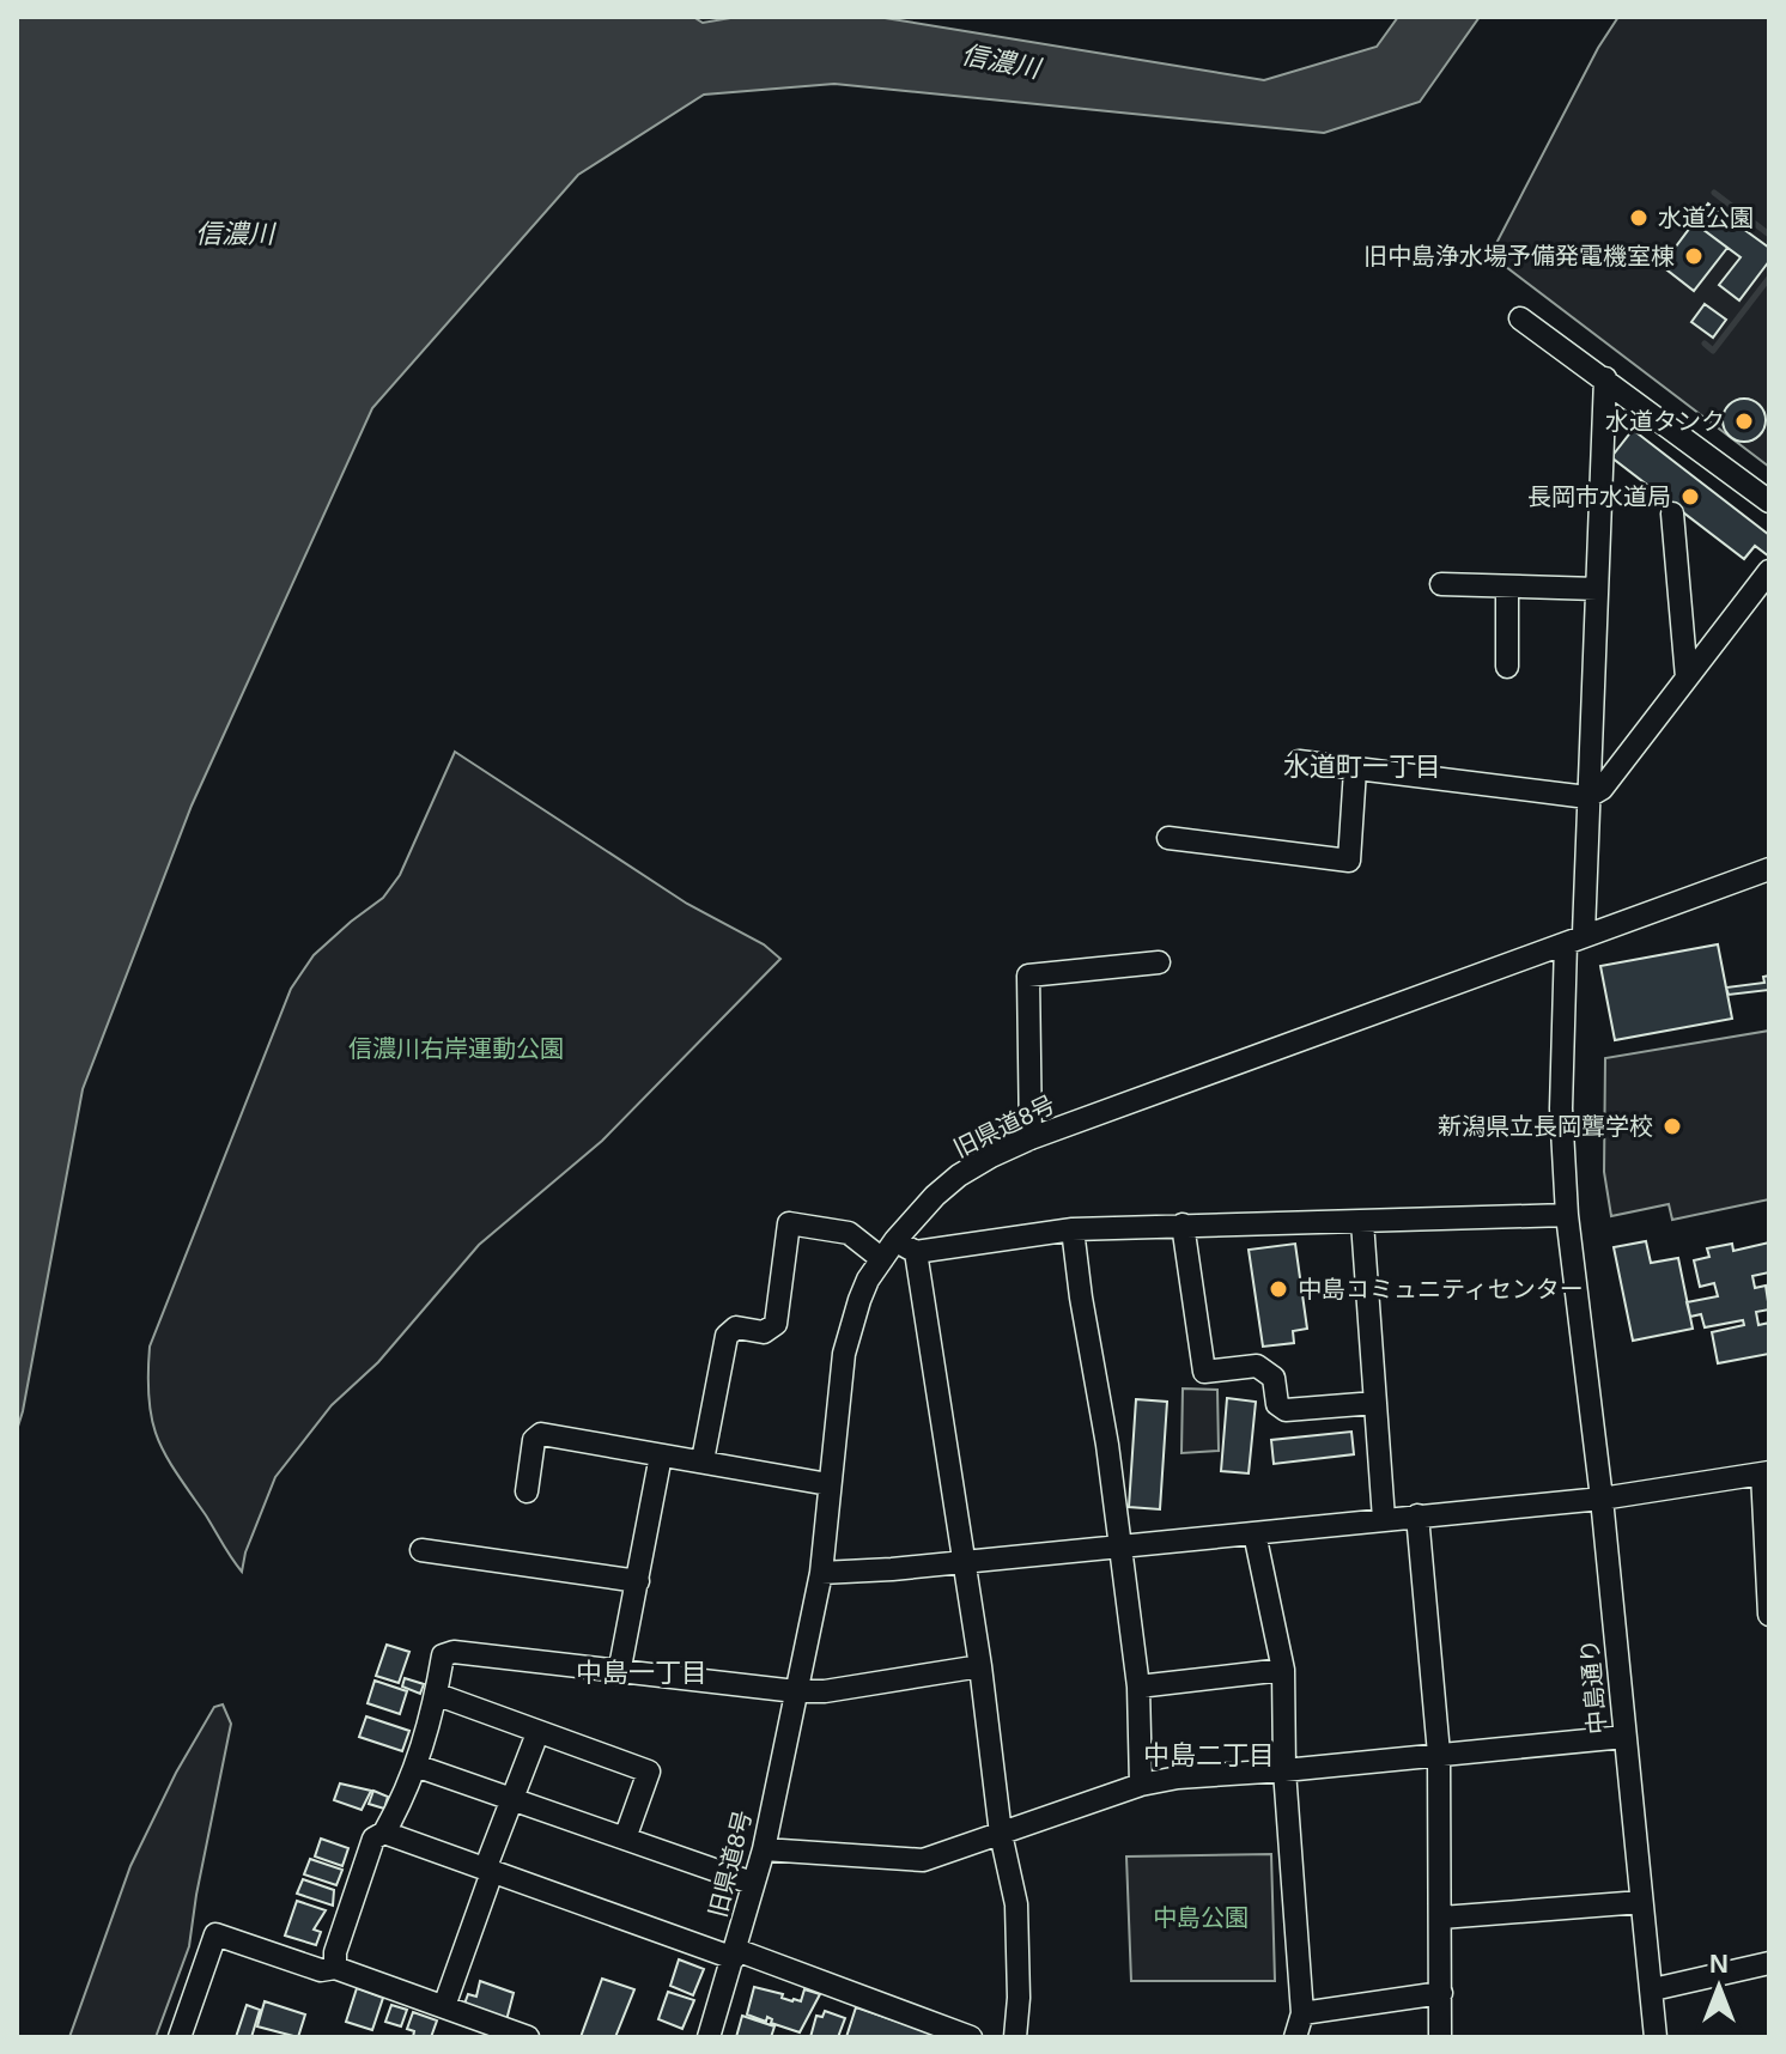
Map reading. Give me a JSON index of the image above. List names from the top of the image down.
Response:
{
  "streets": {
    "street": ["旧県道8号", "中島通り"]
  },
  "crossings": [
    ["旧県道8号", "中島通り"]
  ],
  "districts": ["水道町一丁目", "中島一丁目", "中島二丁目"],
  "water": ["信濃川"],
  "parks": ["信濃川右岸運動公園", "中島公園"],
  "places": [
    "水道公園",
    "旧中島浄水場予備発電機室棟",
    "水道タンク",
    "長岡市水道局",
    "新潟県立長岡聾学校",
    "中島コミュニティセンター"
  ],
  "north": "top"
}
